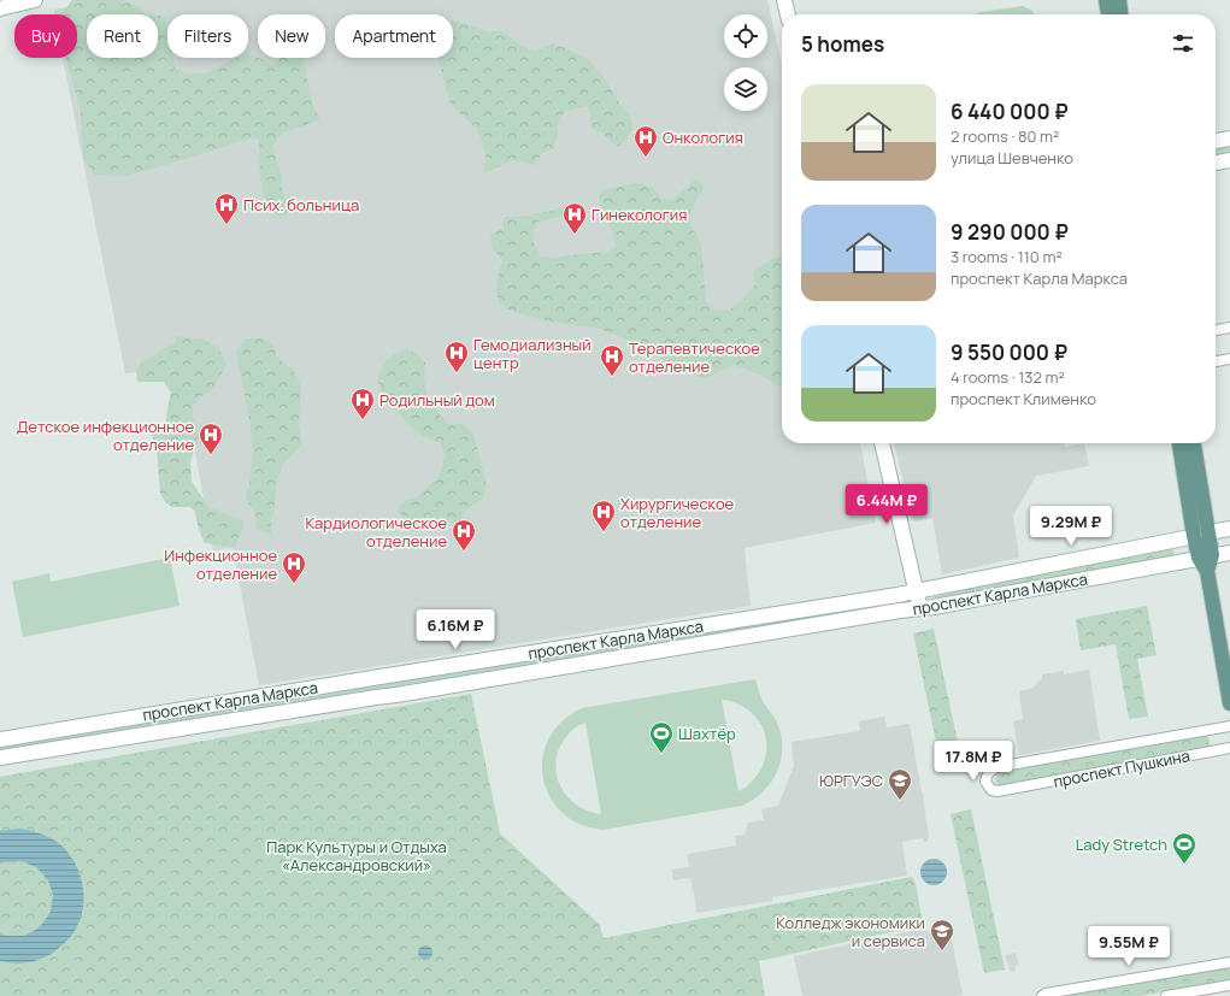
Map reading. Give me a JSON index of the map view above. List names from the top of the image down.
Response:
{
  "streets": {
    "main road": ["проспект Карла Маркса"],
    "street": ["проспект Пушкина"]
  },
  "parks": ["Парк Культуры и Отдыха «Александровский»"],
  "places": {
    "hospital": [
      "Онкология",
      "Псих. больница",
      "Гинекология",
      "Гемодиализный центр",
      "Терапевтическое отделение",
      "Родильный дом",
      "Детское инфекционное отделение",
      "Хирургическое отделение",
      "Кардиологическое отделение",
      "Инфекционное отделение"
    ],
    "sports": ["Шахтёр", "Lady Stretch"],
    "school or university": ["ЮРГУЭС", "Колледж экономики и сервиса"]
  },
  "page": {
    "chip": [
      "Buy",
      "Rent",
      "Filters",
      "New",
      "Apartment"
    ],
    "heading": "5 homes",
    "list": [
      {
        "name": "6 440 000 ₽",
        "note": "2 rooms · 80 m² · улица Шевченко"
      },
      {
        "name": "9 290 000 ₽",
        "note": "3 rooms · 110 m² · проспект Карла Маркса"
      },
      {
        "name": "9 550 000 ₽",
        "note": "4 rooms · 132 m² · проспект Клименко"
      }
    ],
    "price": [
      "6.44M ₽",
      "9.29M ₽",
      "6.16M ₽",
      "17.8M ₽",
      "9.55M ₽"
    ]
  }
}
